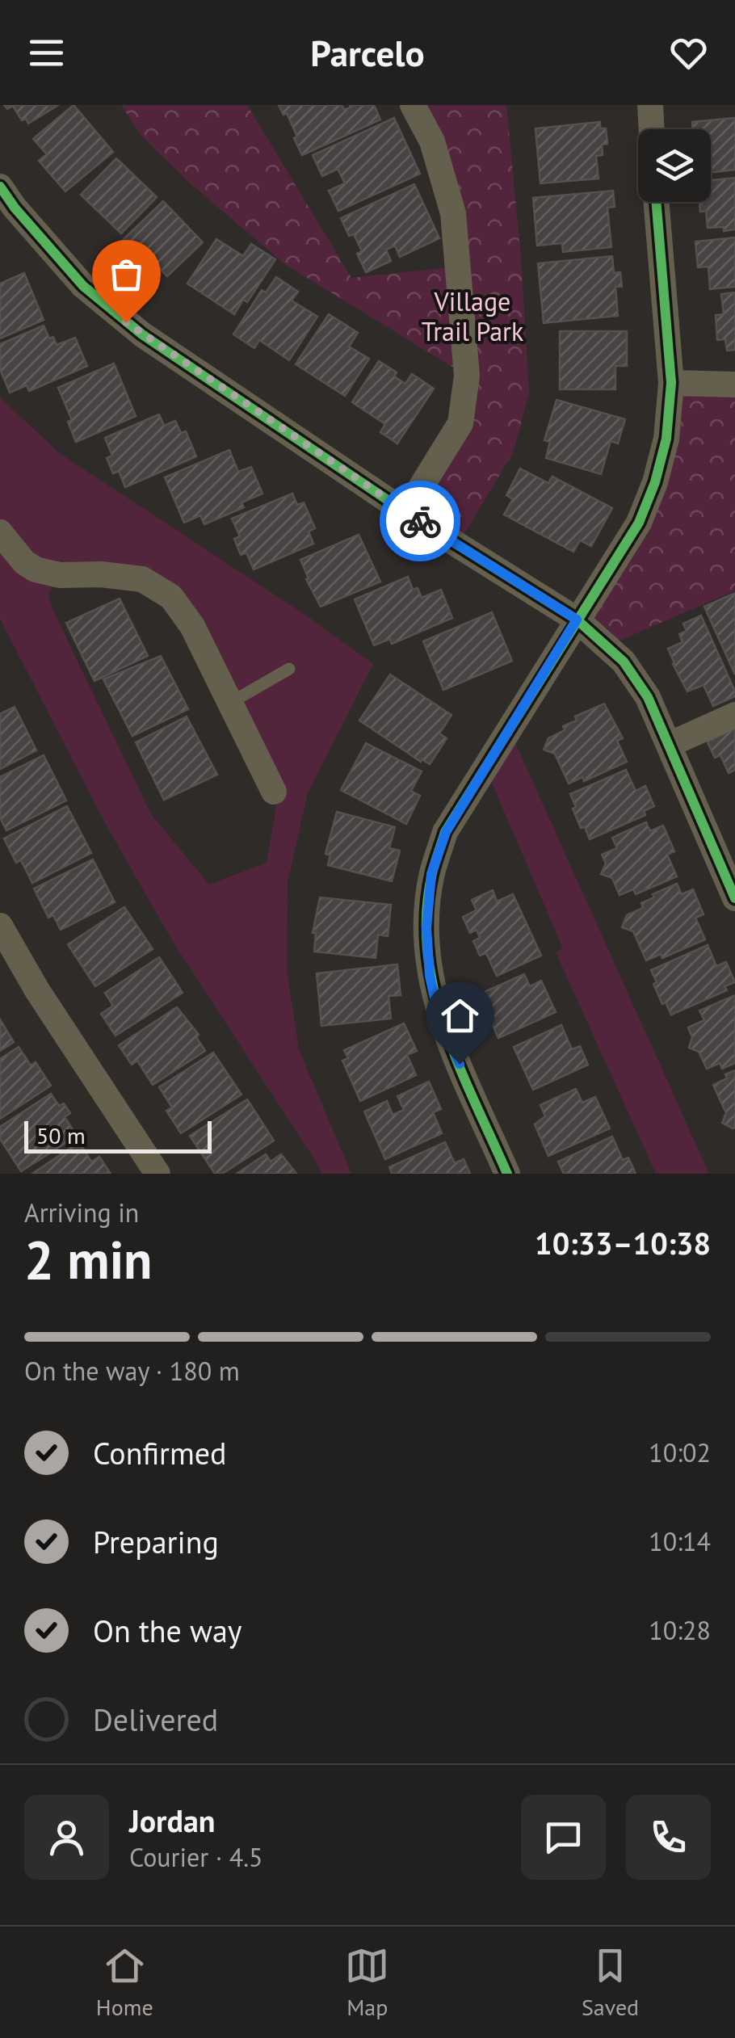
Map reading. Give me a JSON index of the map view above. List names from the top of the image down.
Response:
{
  "parks": ["Village Trail Park"],
  "scale_bar": "50 m",
  "page": {
    "header": "Parcelo",
    "scale": "50 m",
    "heading": ["2 min", "Arriving in", "10:33–10:38"],
    "panel": ["Jordan", "Courier · 4.5"],
    "bar": "On the way · 180 m",
    "list": [
      ["Confirmed", "10:02"],
      ["Preparing", "10:14"],
      ["On the way", "10:28"],
      "Delivered"
    ],
    "tabs": ["Home", "Map", "Saved"]
  }
}
